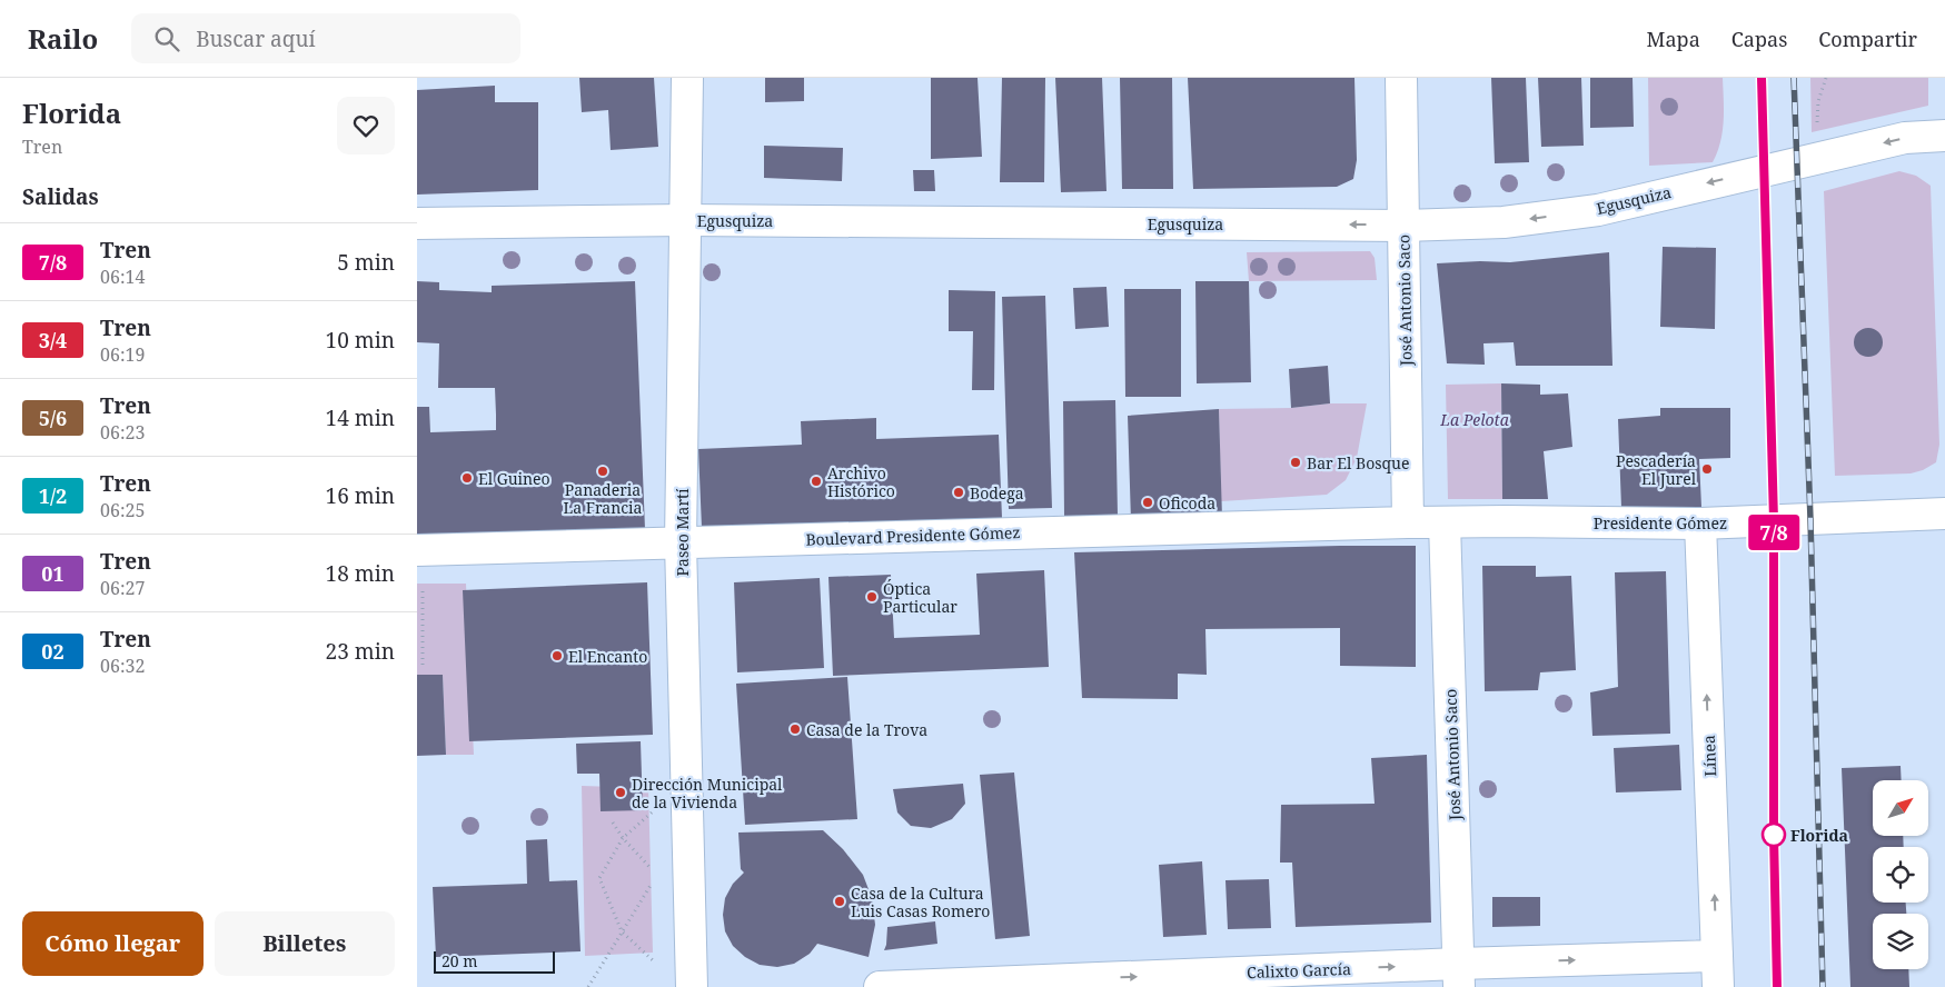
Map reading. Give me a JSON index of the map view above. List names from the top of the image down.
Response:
{
  "streets": {
    "street": [
      "Egusquiza",
      "José Antonio Saco",
      "Presidente Gómez",
      "Paseo Martí",
      "Boulevard Presidente Gómez",
      "Línea",
      "Calixto García"
    ]
  },
  "crossings": [
    ["Egusquiza", "José Antonio Saco"],
    ["Egusquiza", "Paseo Martí"],
    ["José Antonio Saco", "Presidente Gómez"],
    ["José Antonio Saco", "Boulevard Presidente Gómez"],
    ["José Antonio Saco", "Calixto García"],
    ["Presidente Gómez", "Boulevard Presidente Gómez"],
    ["Presidente Gómez", "Línea"],
    ["Paseo Martí", "Boulevard Presidente Gómez"],
    ["Línea", "Calixto García"]
  ],
  "one_way": ["Egusquiza", "Línea", "Calixto García"],
  "parks": ["La Pelota"],
  "places": [
    "Bar El Bosque",
    "Pescadería El Jurel",
    "Panaderia La Francia",
    "El Guineo",
    "Archivo Histórico",
    "Bodega",
    "Oficoda",
    "Óptica Particular",
    "El Encanto",
    "Casa de la Trova",
    "Dirección Municipal de la Vivienda",
    "Florida",
    "Casa de la Cultura Luis Casas Romero"
  ],
  "scale_bar": "20 m",
  "north": "top right",
  "page": {
    "header": "Railo",
    "search": "Buscar aquí",
    "nav": ["Mapa", "Capas", "Compartir"],
    "heading": [
      ["Florida", "Tren"],
      "Salidas"
    ],
    "on_map": "7/8",
    "list": [
      {
        "mark": "7/8",
        "name": "Tren",
        "note": "06:14",
        "value": "5 min"
      },
      {
        "mark": "3/4",
        "name": "Tren",
        "note": "06:19",
        "value": "10 min"
      },
      {
        "mark": "5/6",
        "name": "Tren",
        "note": "06:23",
        "value": "14 min"
      },
      {
        "mark": "1/2",
        "name": "Tren",
        "note": "06:25",
        "value": "16 min"
      },
      {
        "mark": "01",
        "name": "Tren",
        "note": "06:27",
        "value": "18 min"
      },
      {
        "mark": "02",
        "name": "Tren",
        "note": "06:32",
        "value": "23 min"
      }
    ],
    "buttons": ["Cómo llegar", "Billetes"],
    "scale": "20 m"
  }
}
